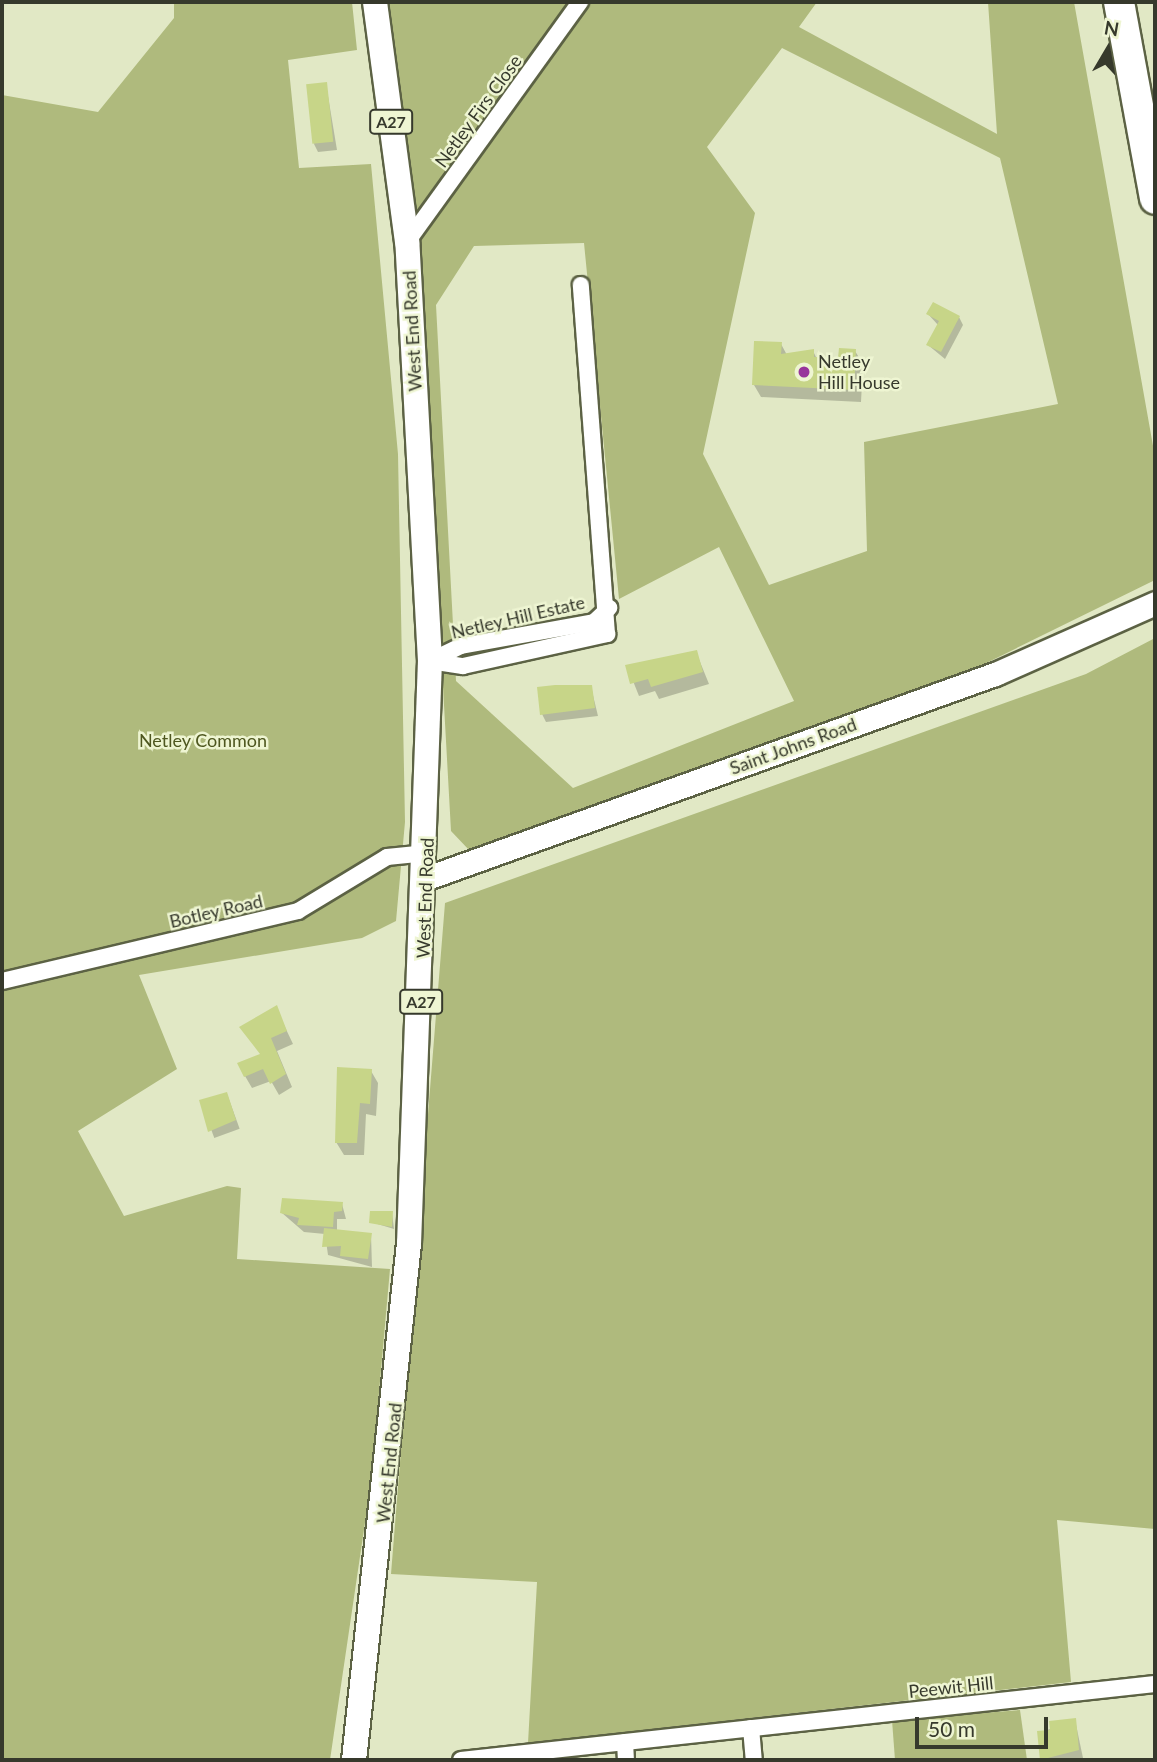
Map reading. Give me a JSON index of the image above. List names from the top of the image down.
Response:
{
  "streets": {
    "main road": ["A27", "West End Road", "Saint Johns Road"],
    "street": [
      "Netley Firs Close",
      "Netley Hill Estate",
      "Botley Road",
      "Peewit Hill"
    ]
  },
  "crossings": [
    ["Netley Firs Close", "A27"],
    ["Netley Firs Close", "West End Road"],
    ["A27", "West End Road"],
    ["West End Road", "Netley Hill Estate"],
    ["West End Road", "Saint Johns Road"],
    ["West End Road", "Botley Road"]
  ],
  "parks": ["Netley Common"],
  "places": ["Netley Hill House"],
  "scale_bar": "50 m",
  "north": "top"
}
